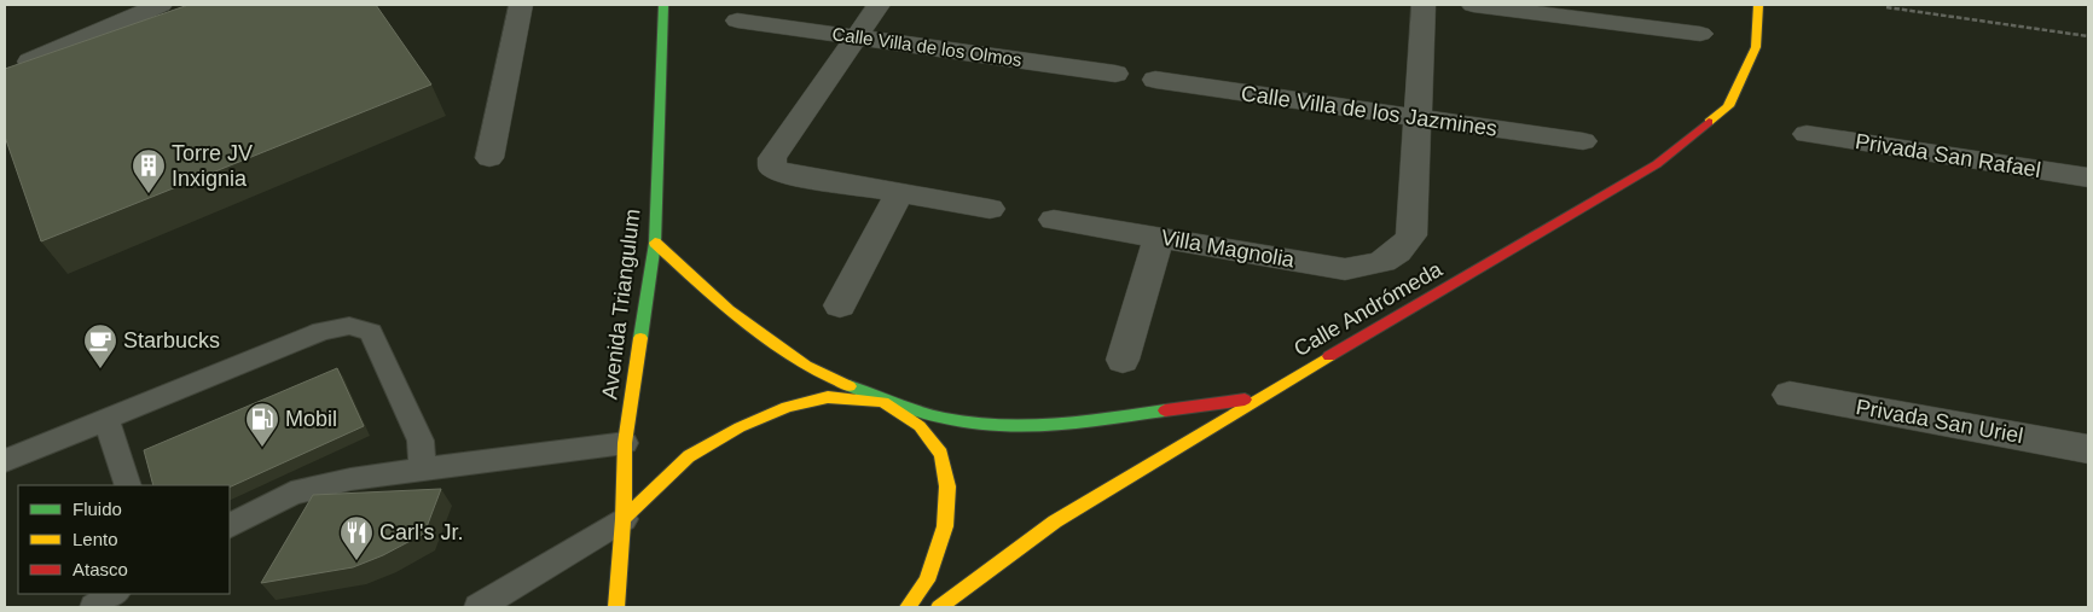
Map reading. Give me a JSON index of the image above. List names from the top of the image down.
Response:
{
  "streets": {
    "main road": ["Avenida Triangulum", "Calle Andrómeda"],
    "street": [
      "Calle Villa de los Olmos",
      "Calle Villa de los Jazmines",
      "Privada San Rafael",
      "Villa Magnolia",
      "Privada San Uriel"
    ]
  },
  "crossings": [
    ["Calle Villa de los Jazmines", "Villa Magnolia"]
  ],
  "places": {
    "building": ["Torre JV Inxignia"],
    "cafe": ["Starbucks"],
    "fuel station": ["Mobil"],
    "restaurant": ["Carl's Jr."]
  },
  "legend": ["Fluido", "Lento", "Atasco"]
}
